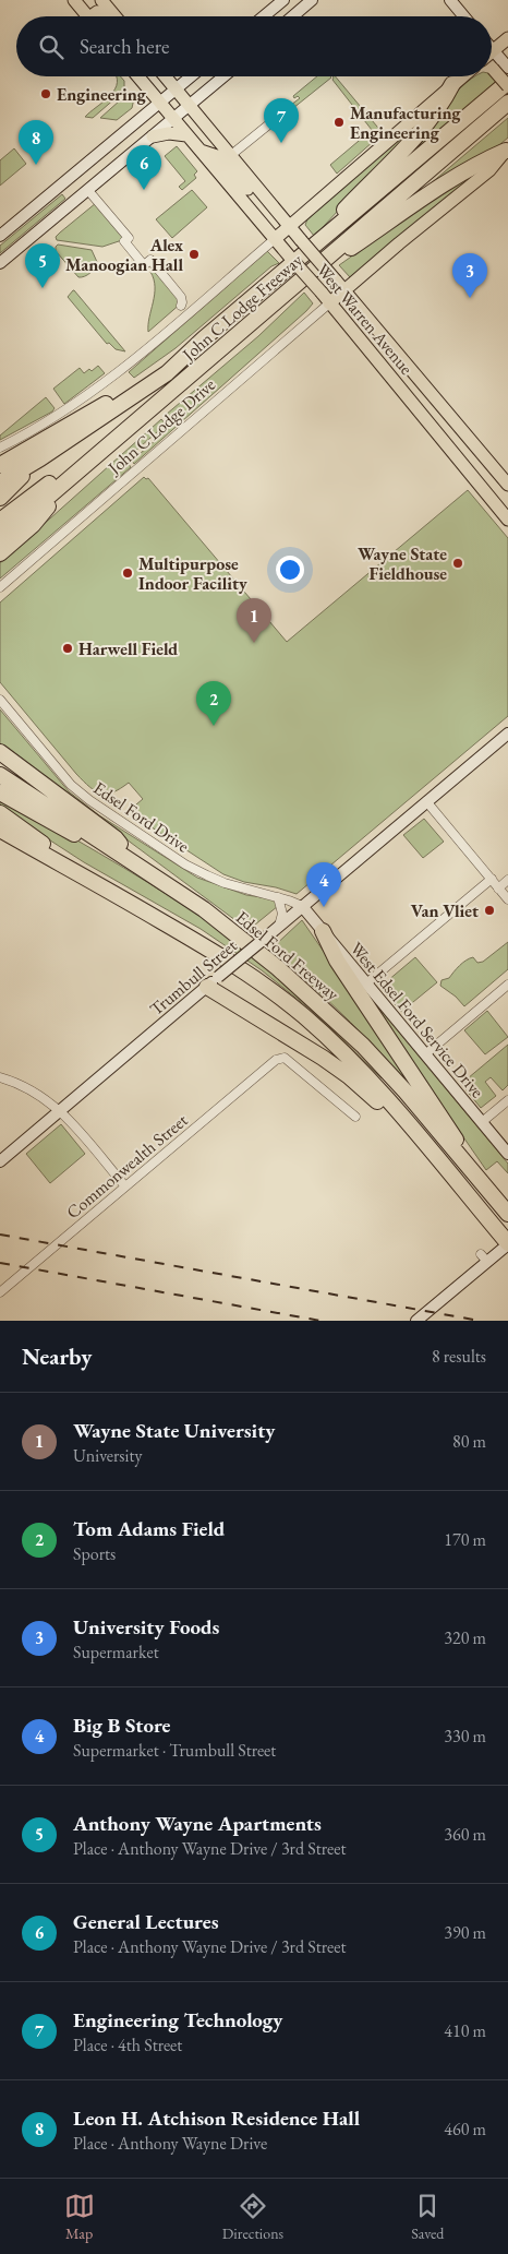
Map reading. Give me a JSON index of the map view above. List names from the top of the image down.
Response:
{
  "streets": {
    "highway": ["John C Lodge Freeway", "Edsel Ford Freeway"],
    "main road": ["West Warren Avenue", "John C Lodge Drive"],
    "street": [
      "Edsel Ford Drive",
      "Trumbull Street",
      "West Edsel Ford Service Drive",
      "Commonwealth Street"
    ]
  },
  "crossings": [
    ["West Warren Avenue", "John C Lodge Drive"],
    ["Edsel Ford Drive", "Trumbull Street"],
    ["Edsel Ford Drive", "West Edsel Ford Service Drive"],
    ["Trumbull Street", "West Edsel Ford Service Drive"]
  ],
  "places": [
    "Engineering",
    "Manufacturing Engineering",
    "Alex Manoogian Hall",
    "Wayne State Fieldhouse",
    "Multipurpose Indoor Facility",
    "Harwell Field",
    "Van Vliet"
  ],
  "page": {
    "search": "Search here",
    "pins": [
      "7",
      "8",
      "6",
      "5",
      "3",
      "1",
      "2",
      "4"
    ],
    "heading": ["Nearby", "8 results"],
    "list": [
      {
        "mark": "1",
        "name": "Wayne State University",
        "note": "University",
        "value": "80 m"
      },
      {
        "mark": "2",
        "name": "Tom Adams Field",
        "note": "Sports",
        "value": "170 m"
      },
      {
        "mark": "3",
        "name": "University Foods",
        "note": "Supermarket",
        "value": "320 m"
      },
      {
        "mark": "4",
        "name": "Big B Store",
        "note": "Supermarket · Trumbull Street",
        "value": "330 m"
      },
      {
        "mark": "5",
        "name": "Anthony Wayne Apartments",
        "note": "Place · Anthony Wayne Drive / 3rd Street",
        "value": "360 m"
      },
      {
        "mark": "6",
        "name": "General Lectures",
        "note": "Place · Anthony Wayne Drive / 3rd Street",
        "value": "390 m"
      },
      {
        "mark": "7",
        "name": "Engineering Technology",
        "note": "Place · 4th Street",
        "value": "410 m"
      },
      {
        "mark": "8",
        "name": "Leon H. Atchison Residence Hall",
        "note": "Place · Anthony Wayne Drive",
        "value": "460 m"
      }
    ],
    "nav": ["Map", "Directions", "Saved"]
  }
}
